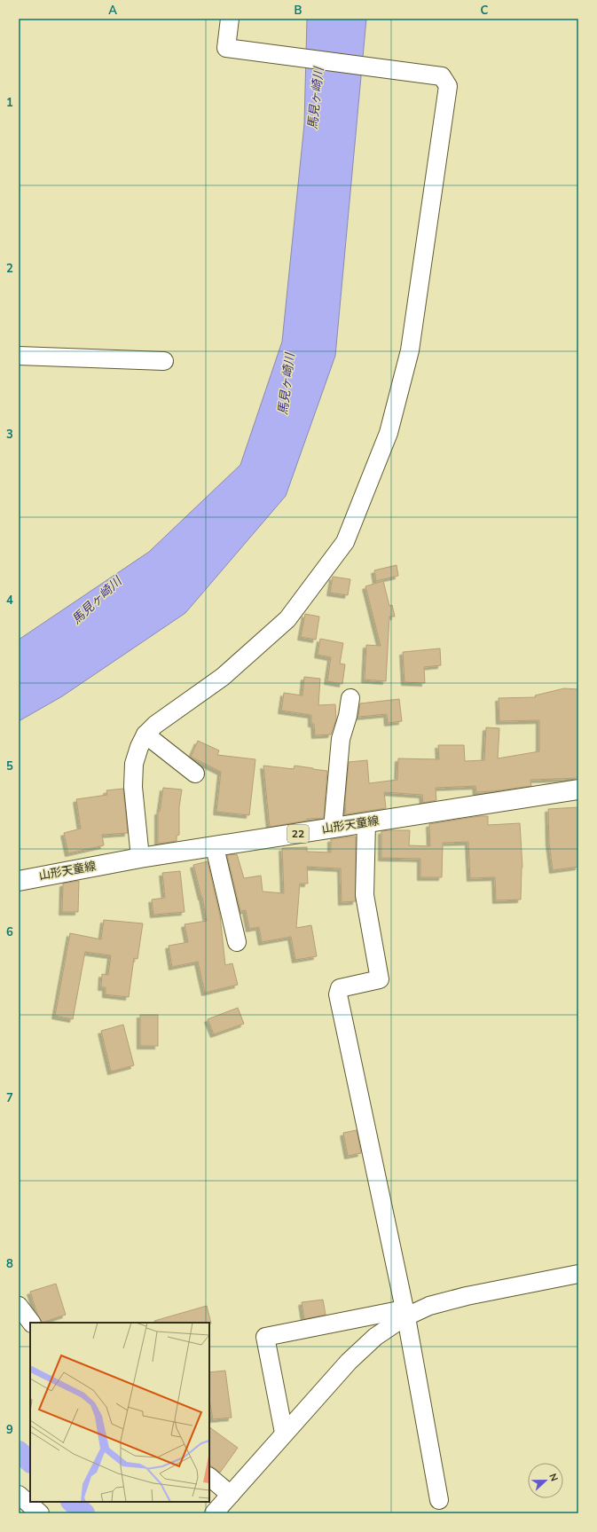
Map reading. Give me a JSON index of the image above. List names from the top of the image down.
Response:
{
  "streets": {
    "main road": ["山形天童線", "22"]
  },
  "water": ["馬見ヶ崎川"],
  "north": "right",
  "grid": {
    "columns": ["A", "B", "C"],
    "rows": [
      "1",
      "2",
      "3",
      "4",
      "5",
      "6",
      "7",
      "8",
      "9"
    ]
  }
}
